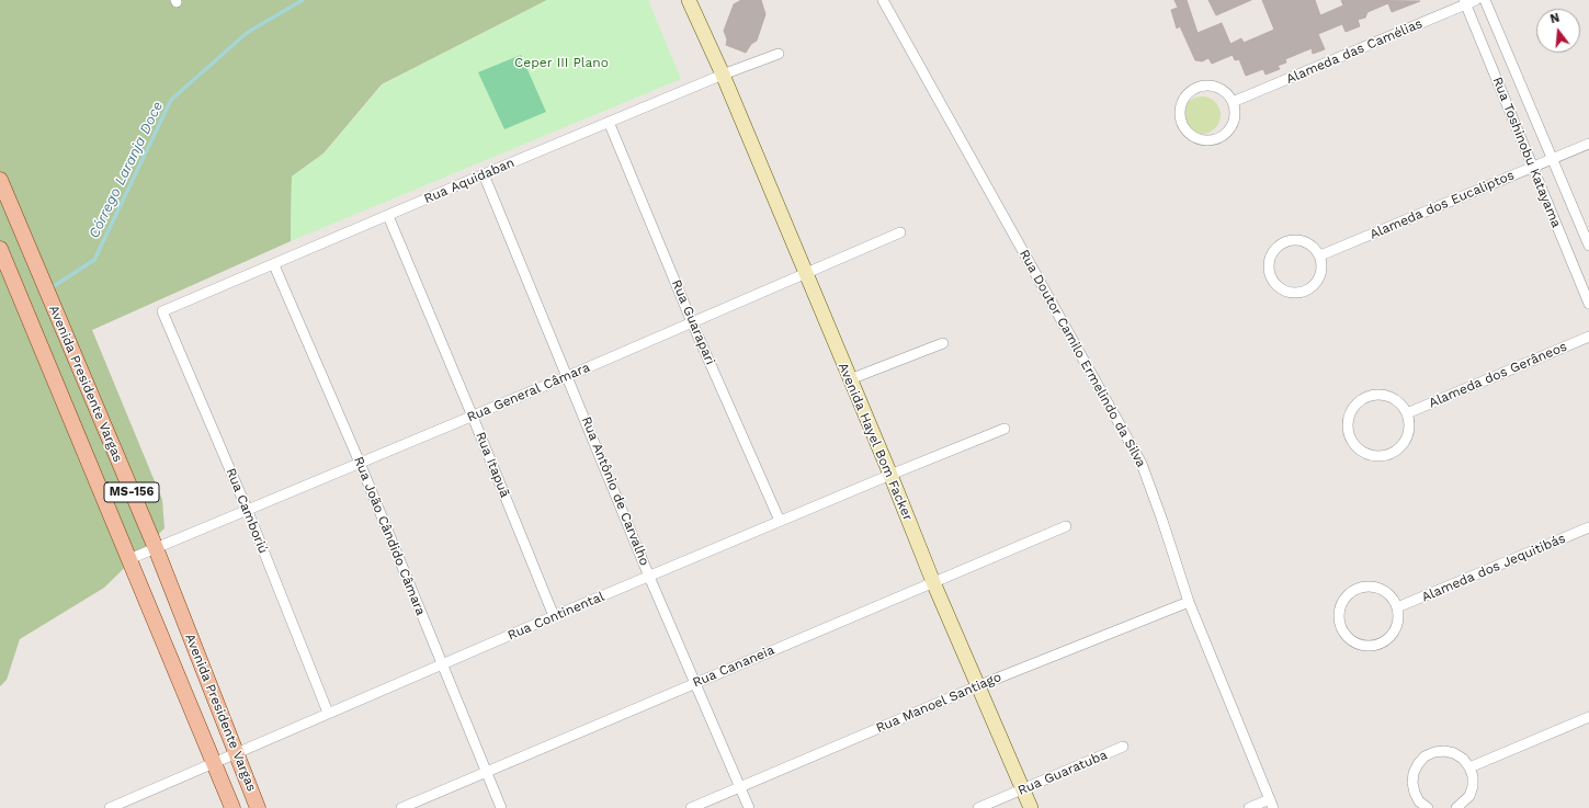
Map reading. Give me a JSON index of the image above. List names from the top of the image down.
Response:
{
  "streets": {
    "main road": ["Avenida Presidente Vargas", "MS-156"],
    "street": [
      "Alameda das Camélias",
      "Rua Toshinobu Katayama",
      "Rua Aquidaban",
      "Alameda dos Eucaliptos",
      "Rua Guarapari",
      "Rua Doutor Camilo Ermelindo da Silva",
      "Alameda dos Gerâneos",
      "Rua General Câmara",
      "Avenida Hayel Bom Facker",
      "Rua Itapuã",
      "Rua Antônio de Carvalho",
      "Rua Camboriú",
      "Rua João Cândido Câmara",
      "Alameda dos Jequitibás",
      "Rua Continental",
      "Rua Cananeia",
      "Rua Manoel Santiago",
      "Rua Guaratuba"
    ]
  },
  "crossings": [
    ["Alameda das Camélias", "Rua Toshinobu Katayama"],
    ["Rua Toshinobu Katayama", "Alameda dos Eucaliptos"],
    ["Rua Aquidaban", "Rua Guarapari"],
    ["Rua Aquidaban", "Avenida Hayel Bom Facker"],
    ["Rua Aquidaban", "Rua Itapuã"],
    ["Rua Aquidaban", "Rua Antônio de Carvalho"],
    ["Rua Aquidaban", "Rua Camboriú"],
    ["Rua Aquidaban", "Rua João Cândido Câmara"],
    ["Rua Guarapari", "Rua General Câmara"],
    ["Rua Guarapari", "Rua Continental"],
    ["Rua Doutor Camilo Ermelindo da Silva", "Rua Manoel Santiago"],
    ["Avenida Presidente Vargas", "Rua General Câmara"],
    ["Avenida Presidente Vargas", "Rua Continental"],
    ["Rua General Câmara", "Avenida Hayel Bom Facker"],
    ["Rua General Câmara", "Rua Itapuã"],
    ["Rua General Câmara", "Rua Antônio de Carvalho"],
    ["Rua General Câmara", "Rua Camboriú"],
    ["Rua General Câmara", "Rua João Cândido Câmara"],
    ["Avenida Hayel Bom Facker", "Rua Continental"],
    ["Avenida Hayel Bom Facker", "Rua Cananeia"],
    ["Avenida Hayel Bom Facker", "Rua Manoel Santiago"],
    ["Avenida Hayel Bom Facker", "Rua Guaratuba"],
    ["Rua Itapuã", "Rua Continental"],
    ["Rua Antônio de Carvalho", "Rua Continental"],
    ["Rua Antônio de Carvalho", "Rua Cananeia"],
    ["Rua Antônio de Carvalho", "Rua Manoel Santiago"],
    ["Rua Camboriú", "Rua Continental"],
    ["Rua João Cândido Câmara", "Rua Continental"],
    ["Rua João Cândido Câmara", "Rua Cananeia"]
  ],
  "water": ["Córrego Laranja Doce"],
  "parks": ["Ceper III Plano"],
  "north": "top"
}
